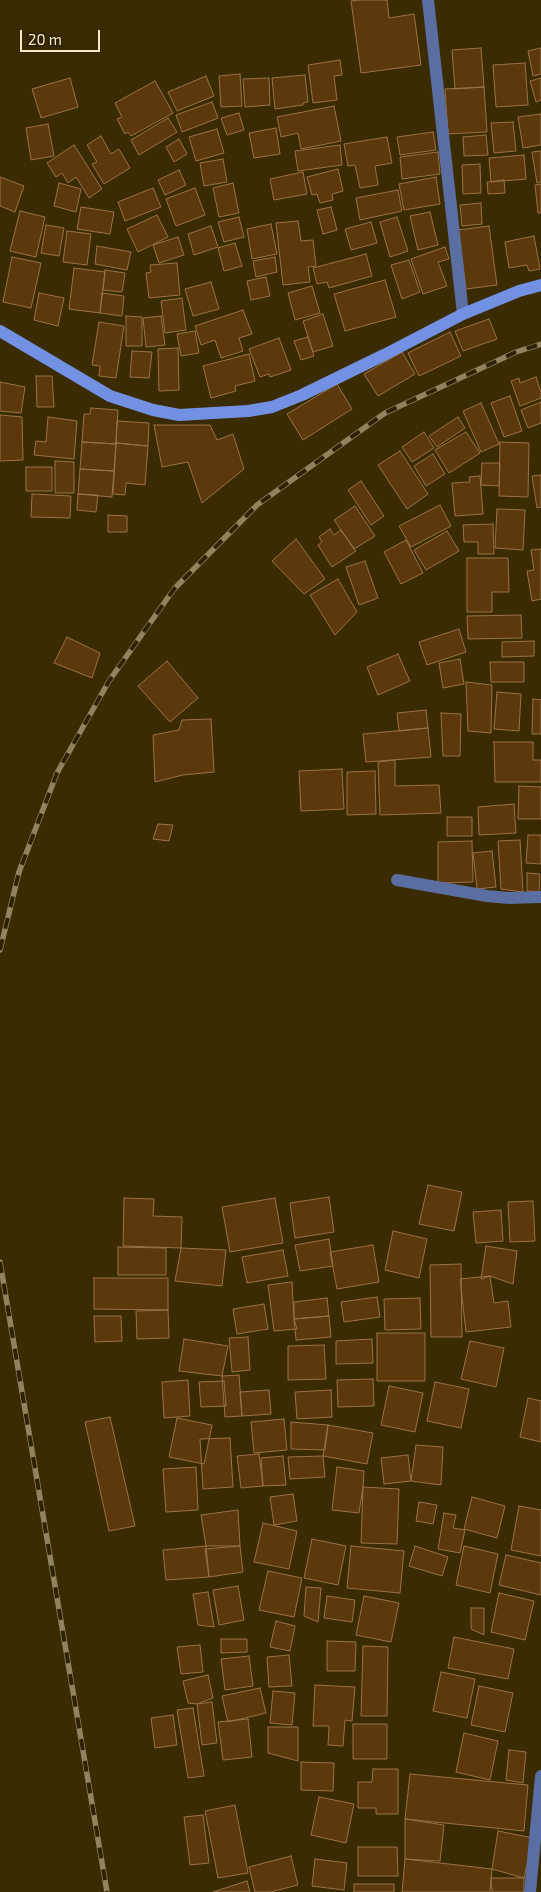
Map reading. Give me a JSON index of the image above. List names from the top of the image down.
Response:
{
  "scale_bar": "20 m"
}
